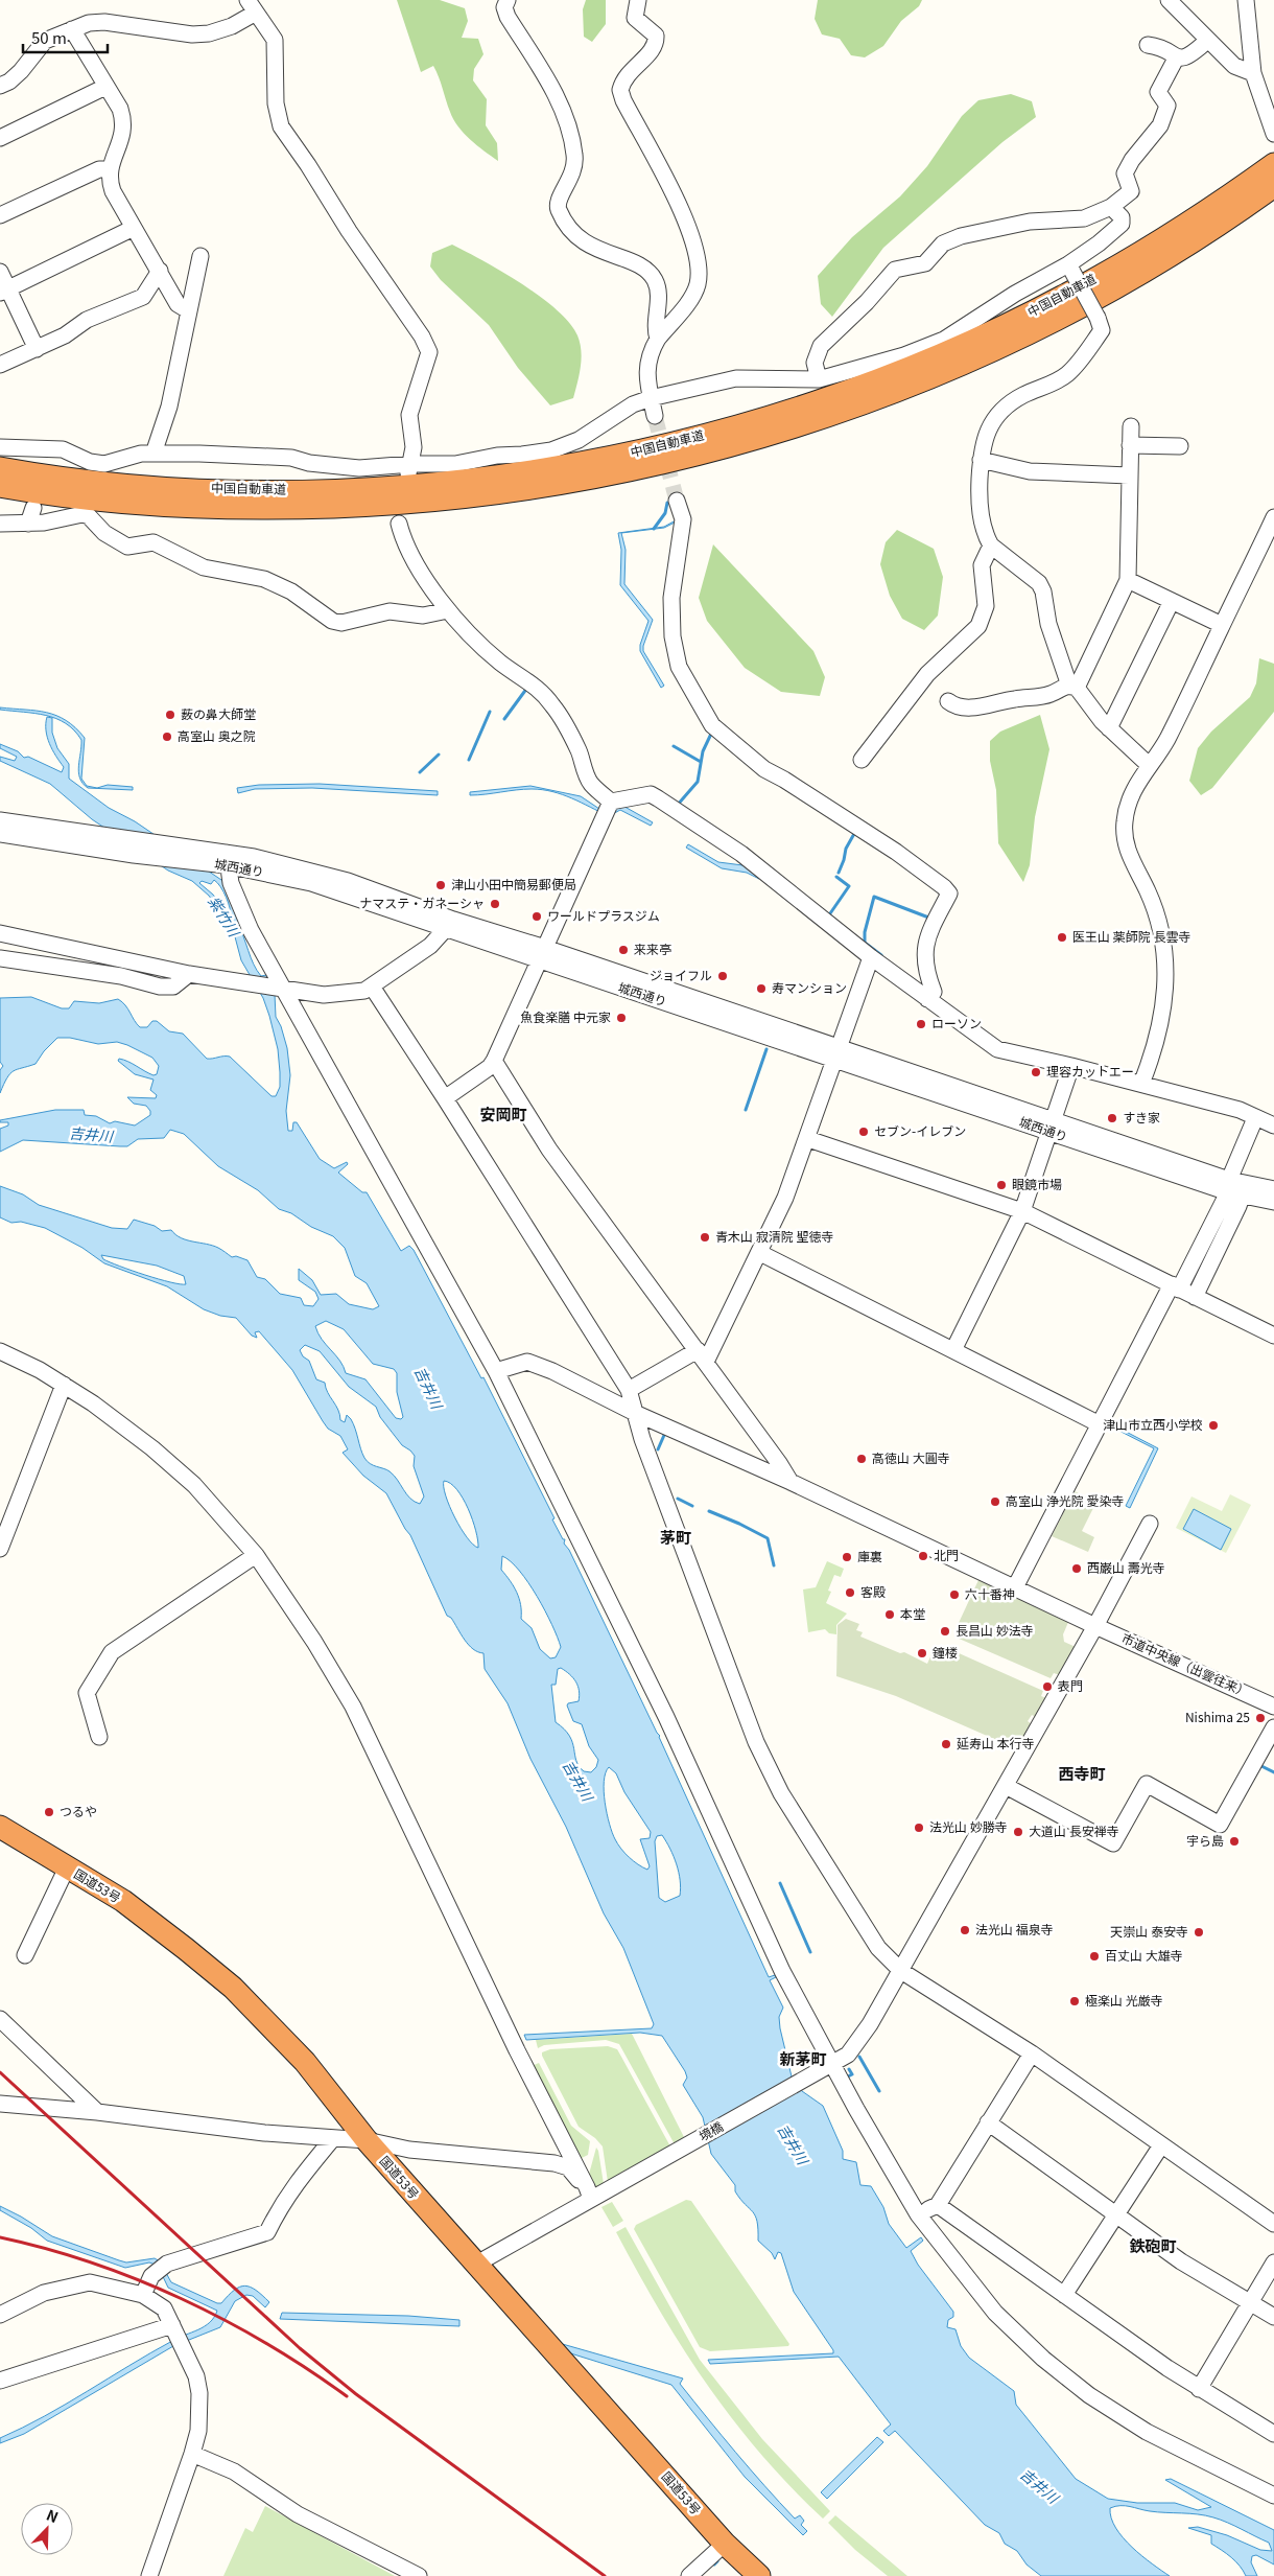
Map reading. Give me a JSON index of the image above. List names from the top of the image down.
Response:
{
  "streets": {
    "highway": ["中国自動車道", "国道53号"],
    "street": ["城西通り", "市道中央線（出雲往来）", "境橋"]
  },
  "crossings": [
    ["市道中央線（出雲往来）", "境橋"],
    ["国道53号", "境橋"]
  ],
  "districts": [
    "安岡町",
    "茅町",
    "西寺町",
    "新茅町",
    "鉄砲町"
  ],
  "water": ["紫竹川", "吉井川"],
  "places": [
    "薮の鼻大師堂",
    "高室山 奥之院",
    "津山小田中簡易郵便局",
    "ナマステ・ガネーシャ",
    "ワールドプラスジム",
    "医王山 薬師院 長雲寺",
    "来来亭",
    "ジョイフル",
    "寿マンション",
    "魚食楽膳 中元家",
    "ローソン",
    "理容カットエー",
    "すき家",
    "セブン-イレブン",
    "眼鏡市場",
    "青木山 寂清院 聖徳寺",
    "津山市立西小学校",
    "高徳山 大圓寺",
    "高室山 浄光院 愛染寺",
    "北門",
    "庫裏",
    "西巌山 壽光寺",
    "客殿",
    "六十番神",
    "本堂",
    "長昌山 妙法寺",
    "鐘楼",
    "表門",
    "Nishima 25",
    "延寿山 本行寺",
    "つるや",
    "法光山 妙勝寺",
    "大道山 長安禅寺",
    "宇ら島",
    "法光山 福泉寺",
    "天崇山 泰安寺",
    "百丈山 大雄寺",
    "極楽山 光厳寺"
  ],
  "scale_bar": "50 m",
  "north": "top right"
}
